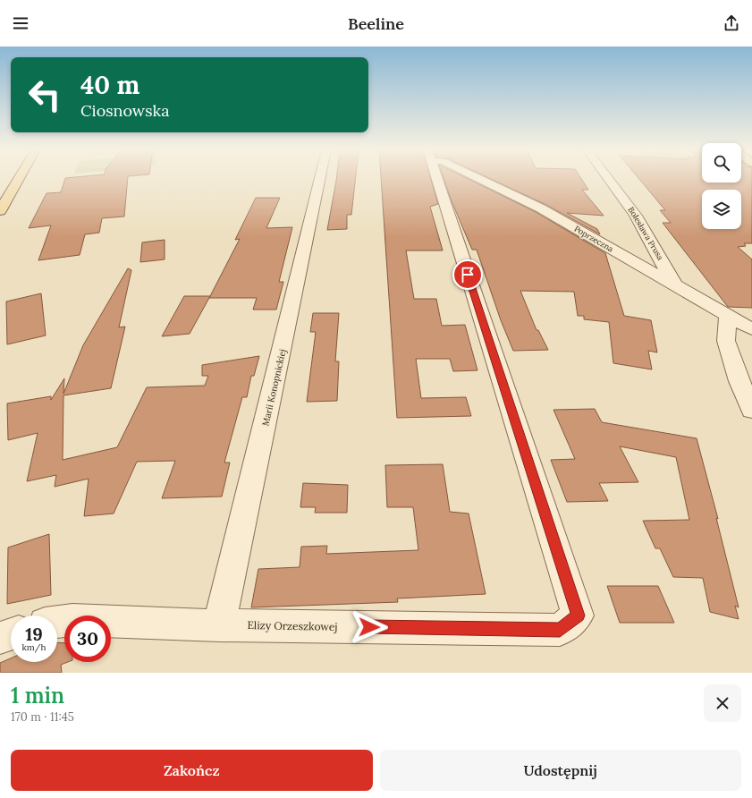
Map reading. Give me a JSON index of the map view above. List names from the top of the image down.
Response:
{
  "streets": {
    "street": [
      "Bolesława Prusa",
      "Poprzeczna",
      "Marii Konopnickiej",
      "Elizy Orzeszkowej"
    ]
  },
  "crossings": [
    ["Bolesława Prusa", "Poprzeczna"],
    ["Marii Konopnickiej", "Elizy Orzeszkowej"]
  ],
  "page": {
    "header": "Beeline",
    "turn": ["40 m", "Ciosnowska"],
    "speed": "19 km/h",
    "limit": "30",
    "heading": ["1 min", "170 m · 11:45"],
    "buttons": ["Zakończ", "Udostępnij"]
  }
}
